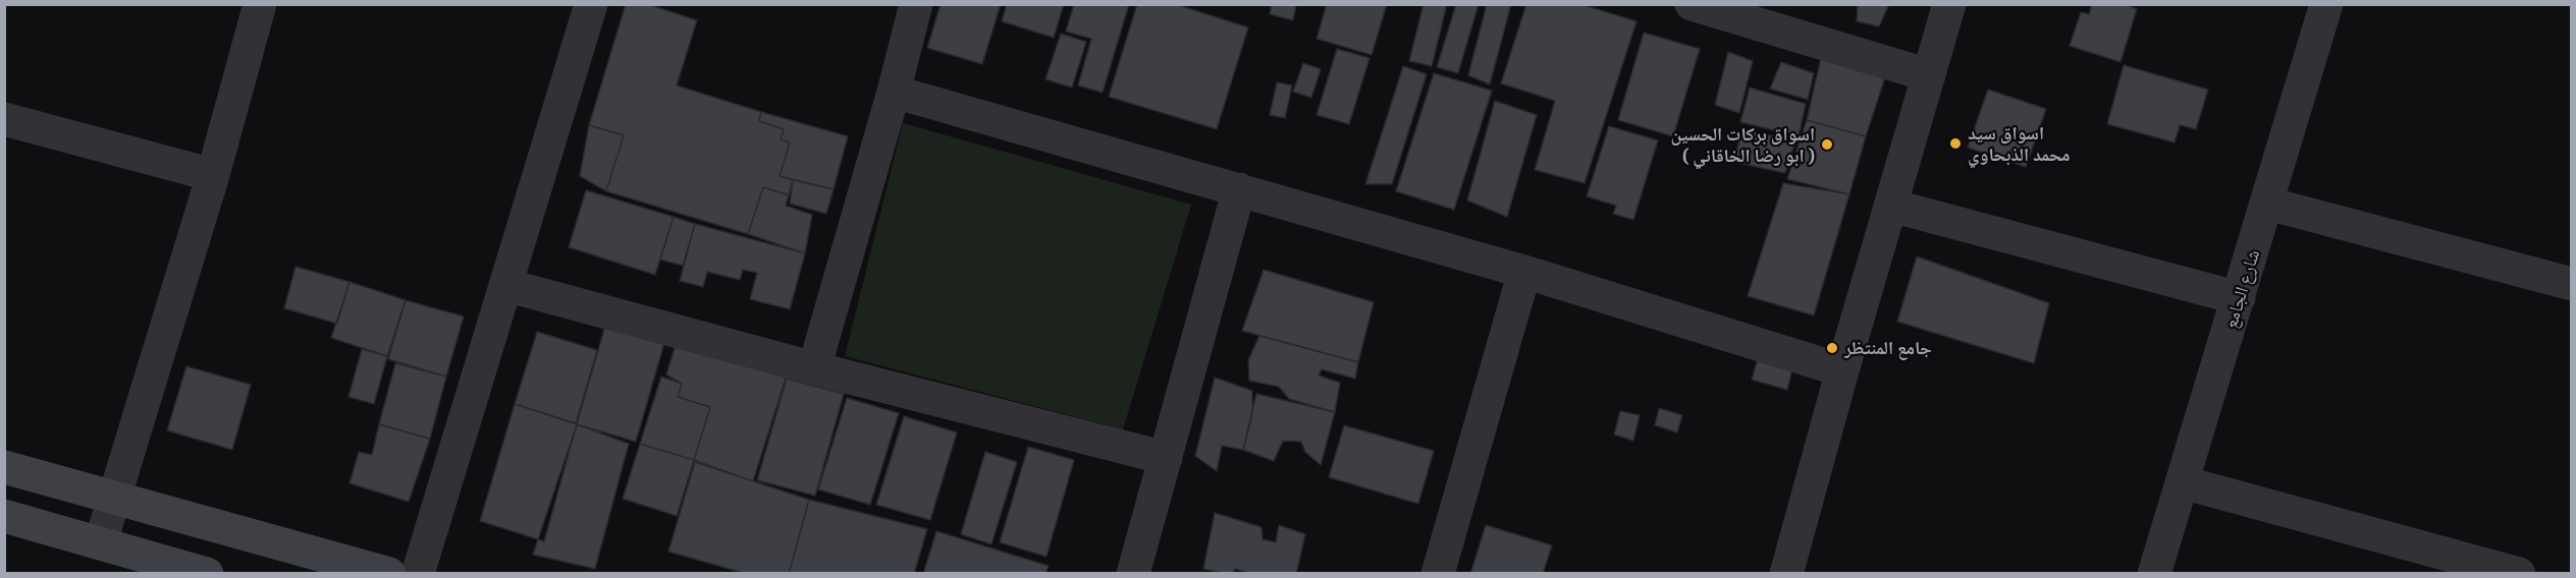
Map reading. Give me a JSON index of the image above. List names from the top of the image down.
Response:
{
  "streets": {
    "street": ["شارع الجامع"]
  },
  "places": ["اسواق سيد محمد الذبحاوي", "اسواق بركات الحسين ( ابو رضا الخاقاني )", "جامع المنتظر"]
}
